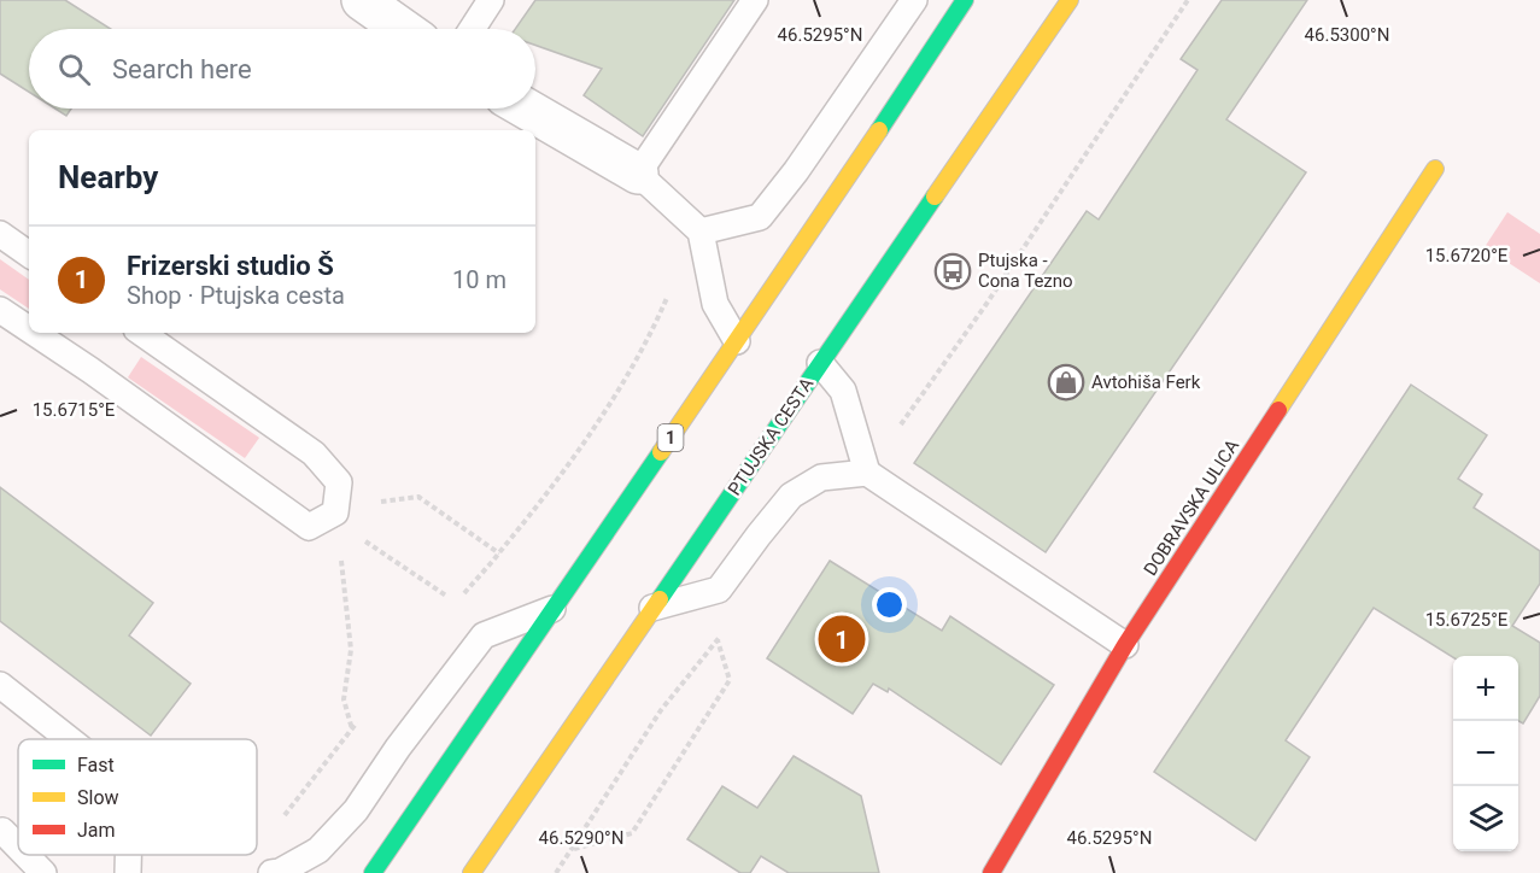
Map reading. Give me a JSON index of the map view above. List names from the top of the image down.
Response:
{
  "streets": {
    "main road": ["PTUJSKA CESTA", "1", "DOBRAVSKA ULICA"]
  },
  "places": {
    "bus stop": ["Ptujska - Cona Tezno"],
    "shop": ["Avtohiša Ferk"]
  },
  "legend": ["Fast", "Slow", "Jam"],
  "page": {
    "search": "Search here",
    "heading": "Nearby",
    "list": [
      {
        "mark": "1",
        "name": "Frizerski studio Š",
        "note": "Shop · Ptujska cesta",
        "value": "10 m"
      }
    ],
    "pins": "1",
    "map_buttons": ["+", "−"]
  },
  "coordinates": [
    "46.5295°N",
    "46.5300°N",
    "15.6720°E",
    "15.6715°E",
    "15.6725°E",
    "46.5290°N"
  ]
}
